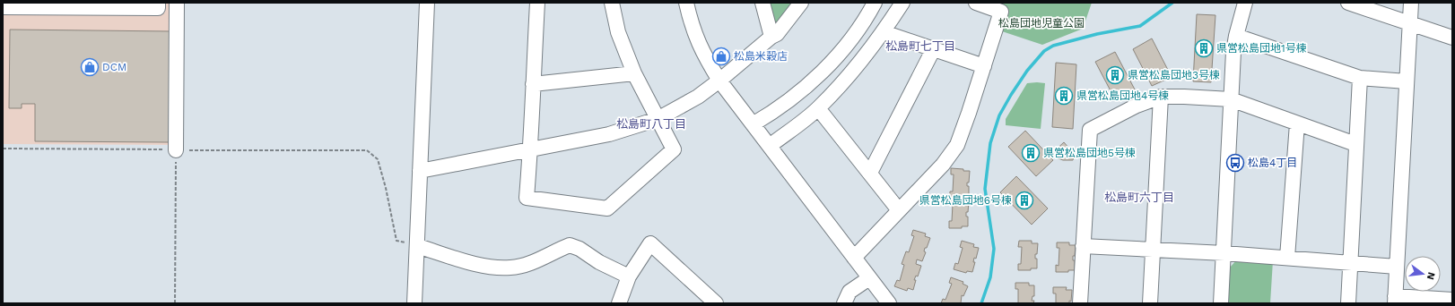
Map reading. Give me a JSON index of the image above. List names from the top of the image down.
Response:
{
  "districts": ["松島町七丁目", "松島町八丁目", "松島町六丁目"],
  "parks": ["松島団地児童公園"],
  "places": {
    "building": [
      "県営松島団地1号棟",
      "県営松島団地3号棟",
      "県営松島団地4号棟",
      "県営松島団地5号棟",
      "県営松島団地6号棟"
    ],
    "shop": ["松島米穀店", "DCM"],
    "bus stop": ["松島4丁目"]
  },
  "north": "right"
}
